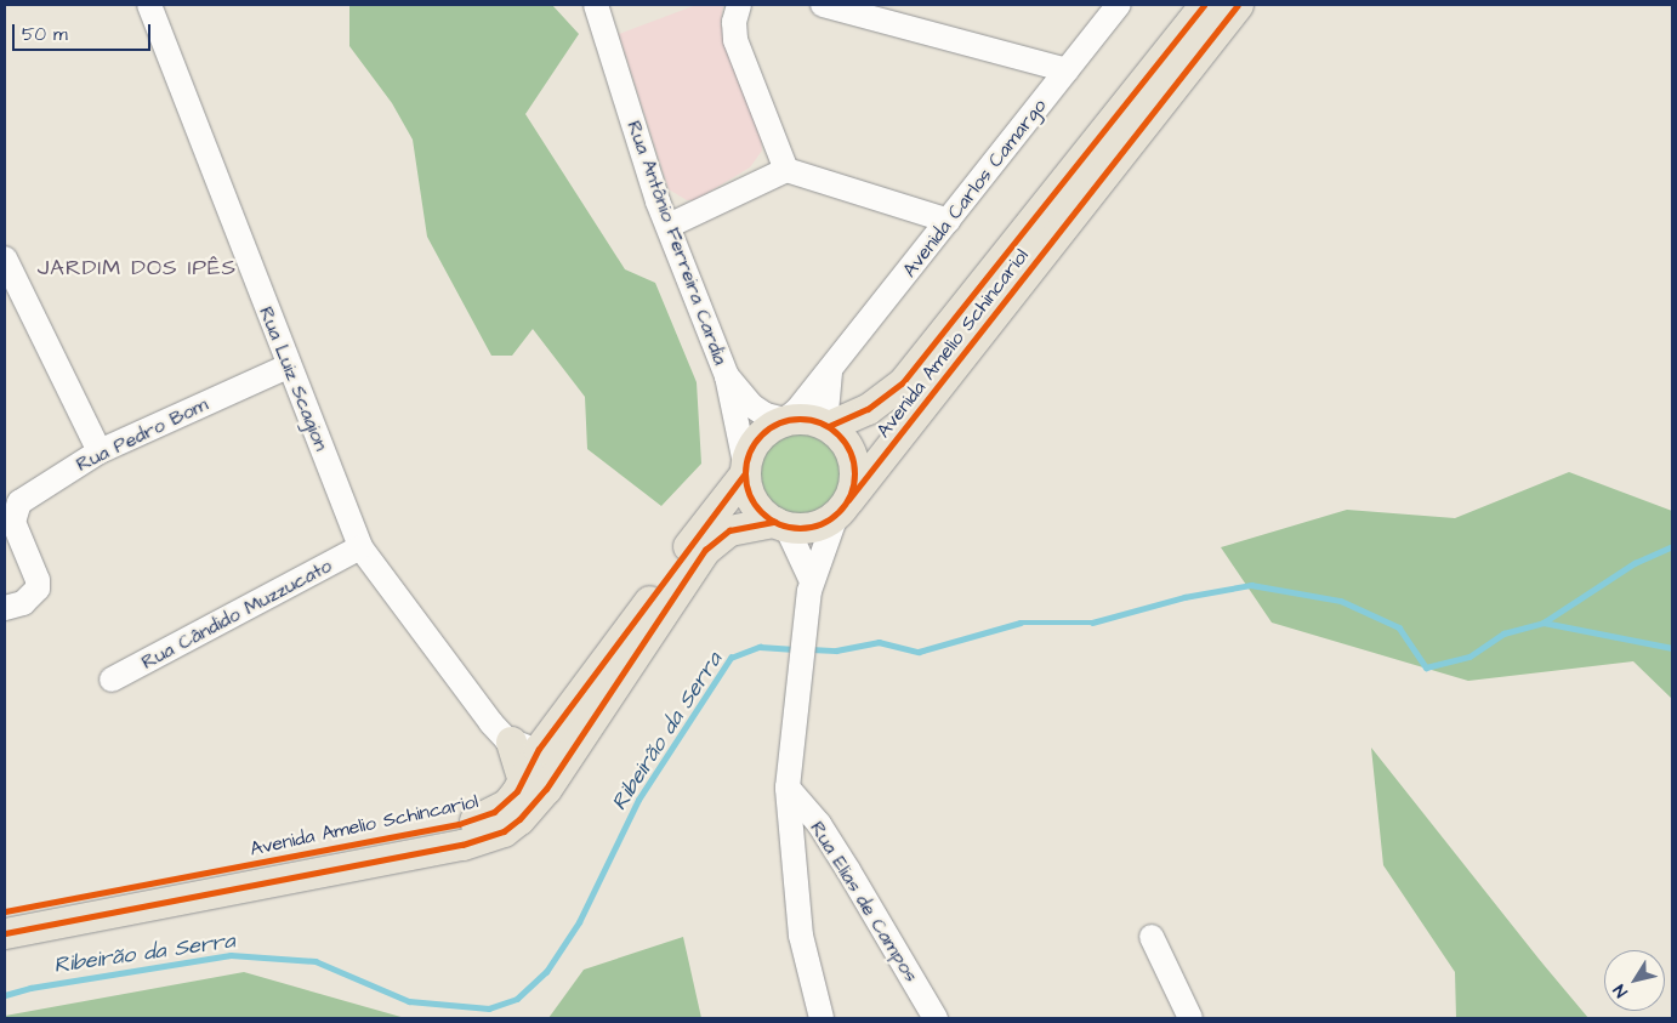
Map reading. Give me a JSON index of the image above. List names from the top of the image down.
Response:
{
  "streets": {
    "main road": ["Avenida Amelio Schincariol"],
    "street": [
      "Avenida Carlos Camargo",
      "Rua Antônio Ferreira Cardia",
      "Rua Luiz Scagion",
      "Rua Pedro Bom",
      "Rua Cândido Muzzucato",
      "Rua Elias de Campos"
    ]
  },
  "crossings": [
    ["Avenida Carlos Camargo", "Rua Antônio Ferreira Cardia"],
    ["Avenida Carlos Camargo", "Avenida Amelio Schincariol"],
    ["Rua Antônio Ferreira Cardia", "Avenida Amelio Schincariol"],
    ["Avenida Amelio Schincariol", "Rua Luiz Scagion"],
    ["Rua Luiz Scagion", "Rua Pedro Bom"],
    ["Rua Luiz Scagion", "Rua Cândido Muzzucato"]
  ],
  "districts": ["JARDIM DOS IPÊS"],
  "water": ["Ribeirão da Serra"],
  "scale_bar": "50 m",
  "north": "bottom left"
}
